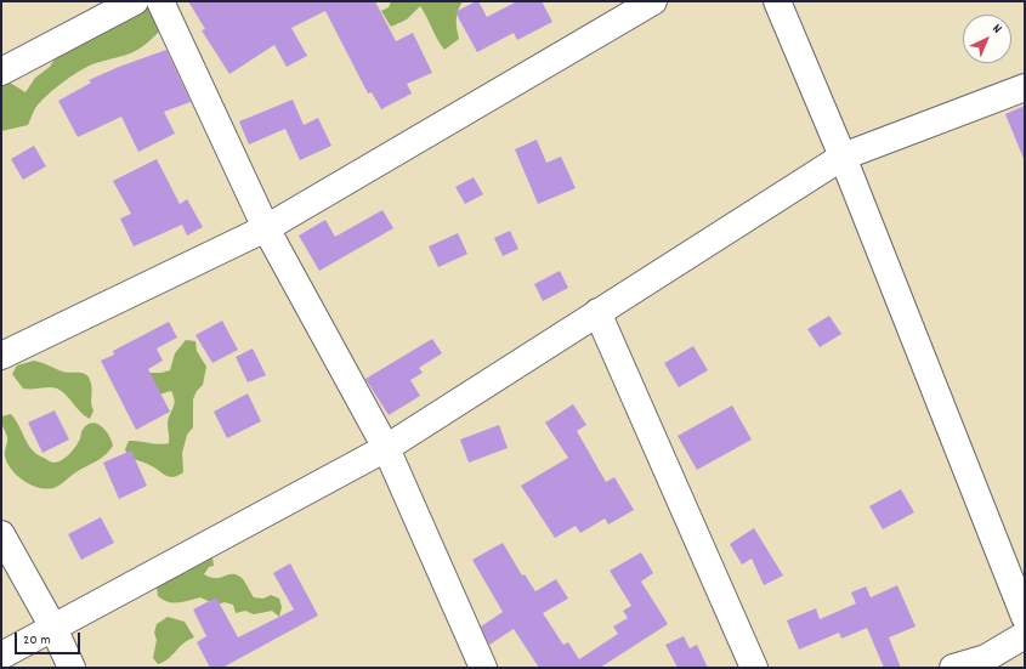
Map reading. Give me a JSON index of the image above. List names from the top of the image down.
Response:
{
  "scale_bar": "20 m",
  "north": "top right"
}
